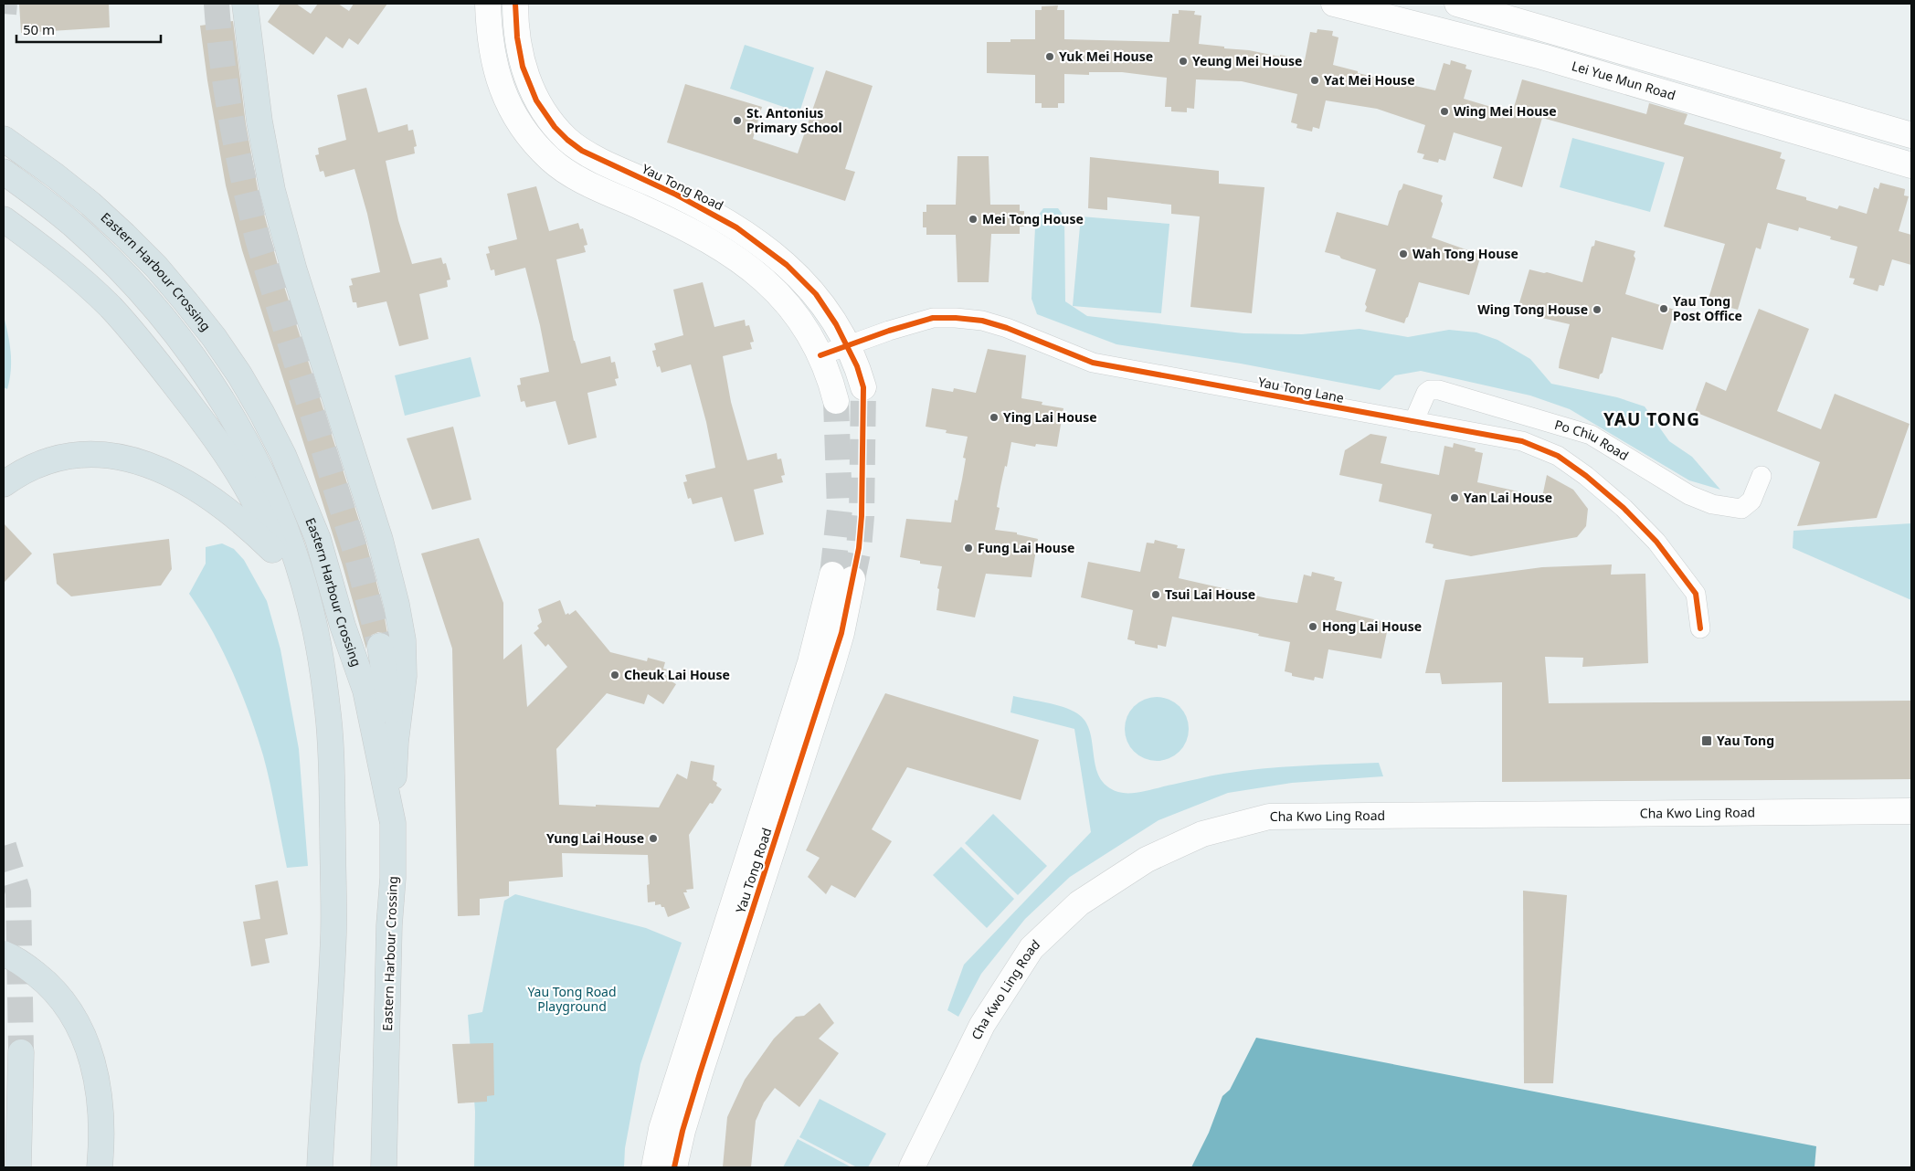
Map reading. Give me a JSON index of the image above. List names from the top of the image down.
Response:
{
  "streets": {
    "highway": ["Eastern Harbour Crossing"],
    "street": [
      "Lei Yue Mun Road",
      "Yau Tong Road",
      "Yau Tong Lane",
      "Po Chiu Road",
      "Cha Kwo Ling Road"
    ]
  },
  "crossings": [
    ["Yau Tong Road", "Yau Tong Lane"],
    ["Yau Tong Lane", "Po Chiu Road"]
  ],
  "districts": ["YAU TONG"],
  "parks": ["Yau Tong Road Playground"],
  "places": {
    "other": [
      "Yuk Mei House",
      "Yeung Mei House",
      "Yat Mei House",
      "Wing Mei House",
      "St. Antonius Primary School",
      "Mei Tong House",
      "Wah Tong House",
      "Yau Tong Post Office",
      "Wing Tong House",
      "Ying Lai House",
      "Yan Lai House",
      "Fung Lai House",
      "Tsui Lai House",
      "Hong Lai House",
      "Cheuk Lai House",
      "Yung Lai House"
    ],
    "transit": ["Yau Tong"]
  },
  "scale_bar": "50 m"
}
